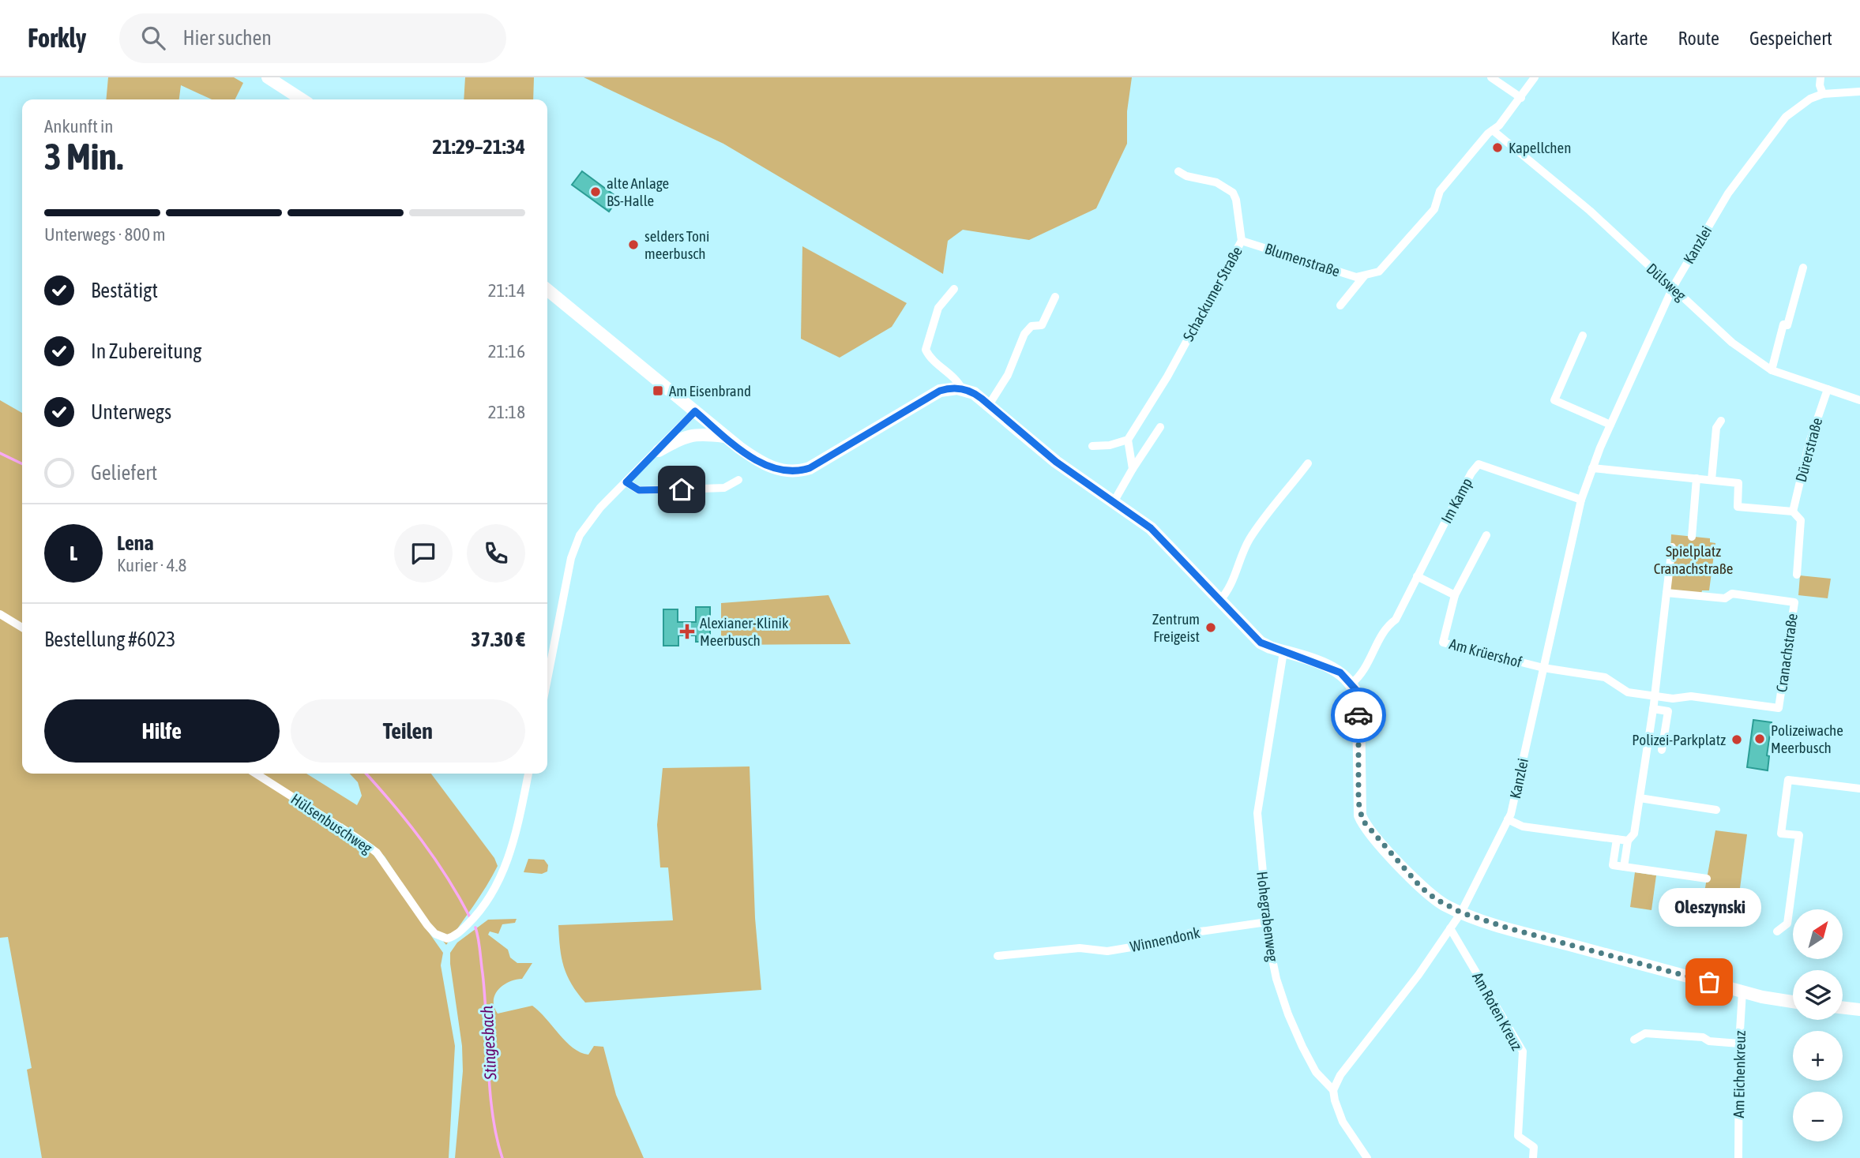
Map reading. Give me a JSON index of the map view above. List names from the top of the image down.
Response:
{
  "streets": {
    "street": [
      "Kanzlei",
      "Blumenstraße",
      "Dülsweg",
      "Schackumer Straße",
      "Dürerstraße",
      "Im Kamp",
      "Am Krüershof",
      "Cranachstraße",
      "Hülsenbuschweg",
      "Hohegrabenweg",
      "Winnendonk",
      "Am Roten Kreuz",
      "Am Eichenkreuz"
    ]
  },
  "crossings": [
    ["Kanzlei", "Dülsweg"],
    ["Kanzlei", "Im Kamp"],
    ["Kanzlei", "Am Krüershof"],
    ["Kanzlei", "Cranachstraße"],
    ["Kanzlei", "Hohegrabenweg"],
    ["Kanzlei", "Am Roten Kreuz"],
    ["Blumenstraße", "Dülsweg"],
    ["Blumenstraße", "Schackumer Straße"],
    ["Dülsweg", "Dürerstraße"],
    ["Am Krüershof", "Cranachstraße"],
    ["Hohegrabenweg", "Winnendonk"]
  ],
  "water": ["Stingesbach"],
  "parks": ["Spielplatz Cranachstraße"],
  "places": {
    "other": [
      "Kapellchen",
      "alte Anlage BS-Halle",
      "selders Toni meerbusch",
      "Zentrum Freigeist",
      "Polizeiwache Meerbusch",
      "Polizei-Parkplatz",
      "Oleszynski"
    ],
    "transit": ["Am Eisenbrand"],
    "health": ["Alexianer-Klinik Meerbusch"]
  },
  "north": "top right",
  "page": {
    "header": "Forkly",
    "search": "Hier suchen",
    "nav": ["Karte", "Route", "Gespeichert"],
    "heading": ["3 Min.", "Ankunft in", "21:29–21:34"],
    "panel": [
      "Lena",
      "Kurier · 4.8",
      "Bestellung #6023",
      "37.30 €"
    ],
    "bar": "Unterwegs · 800 m",
    "list": [
      ["Bestätigt", "21:14"],
      ["In Zubereitung", "21:16"],
      ["Unterwegs", "21:18"],
      "Geliefert"
    ],
    "round": "L",
    "buttons": ["Hilfe", "Teilen"],
    "bubble": "Oleszynski",
    "map_buttons": ["+", "−"]
  }
}
